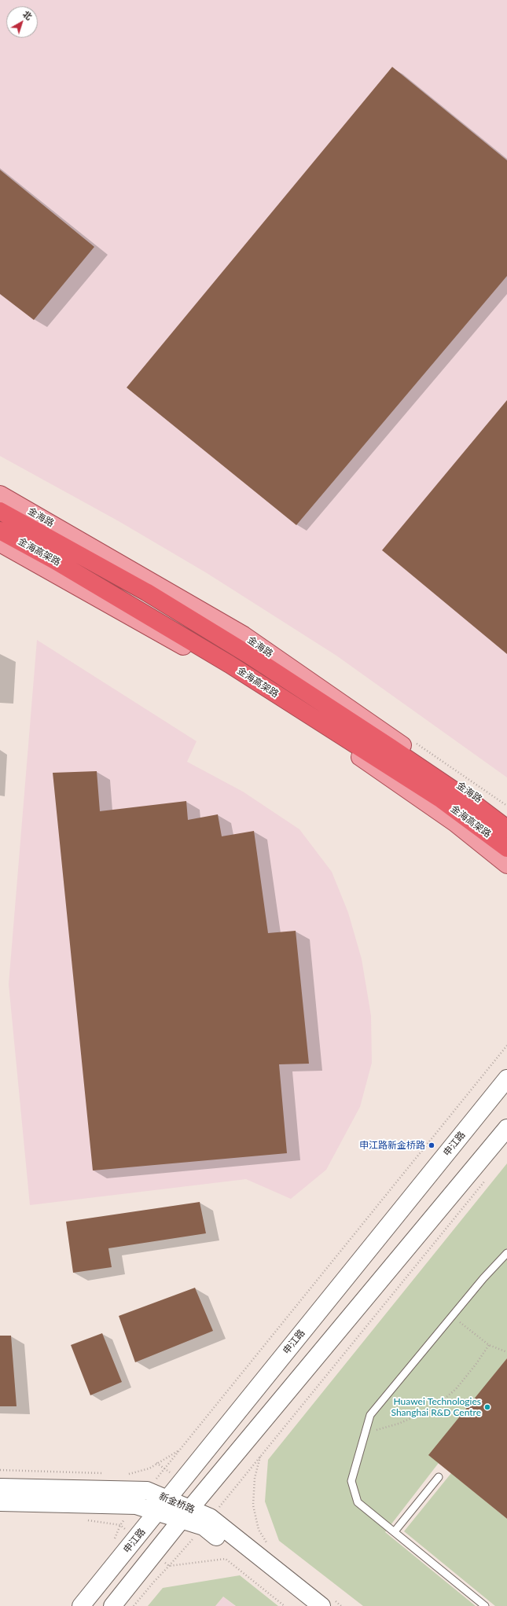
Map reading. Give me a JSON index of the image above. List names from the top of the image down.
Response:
{
  "streets": {
    "highway": ["金海高架路"],
    "main road": ["金海路", "申江路", "新金桥路"]
  },
  "crossings": [
    ["申江路", "新金桥路"]
  ],
  "places": ["申江路新金桥路", "Huawei Technologies Shanghai R&D Centre"],
  "north": "top right"
}
